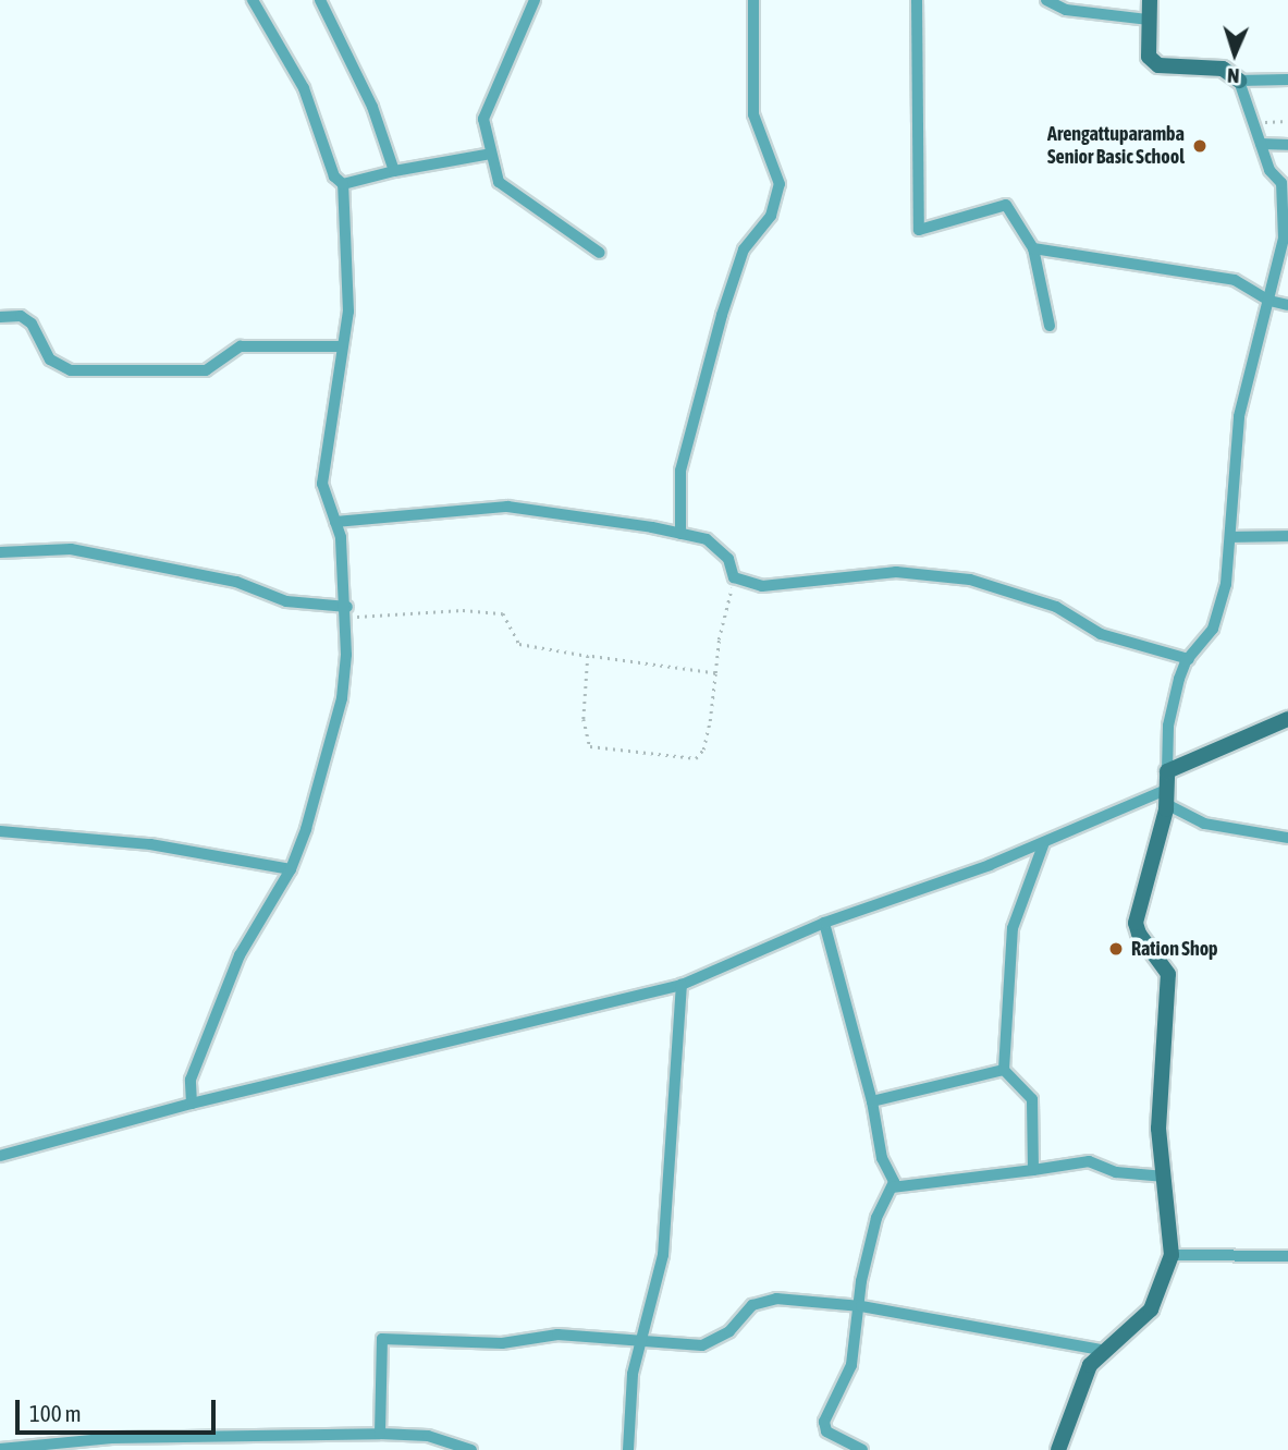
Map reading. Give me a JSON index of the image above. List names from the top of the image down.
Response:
{
  "places": ["Arengattuparamba Senior Basic School", "Ration Shop"],
  "scale_bar": "100 m",
  "north": "bottom"
}
